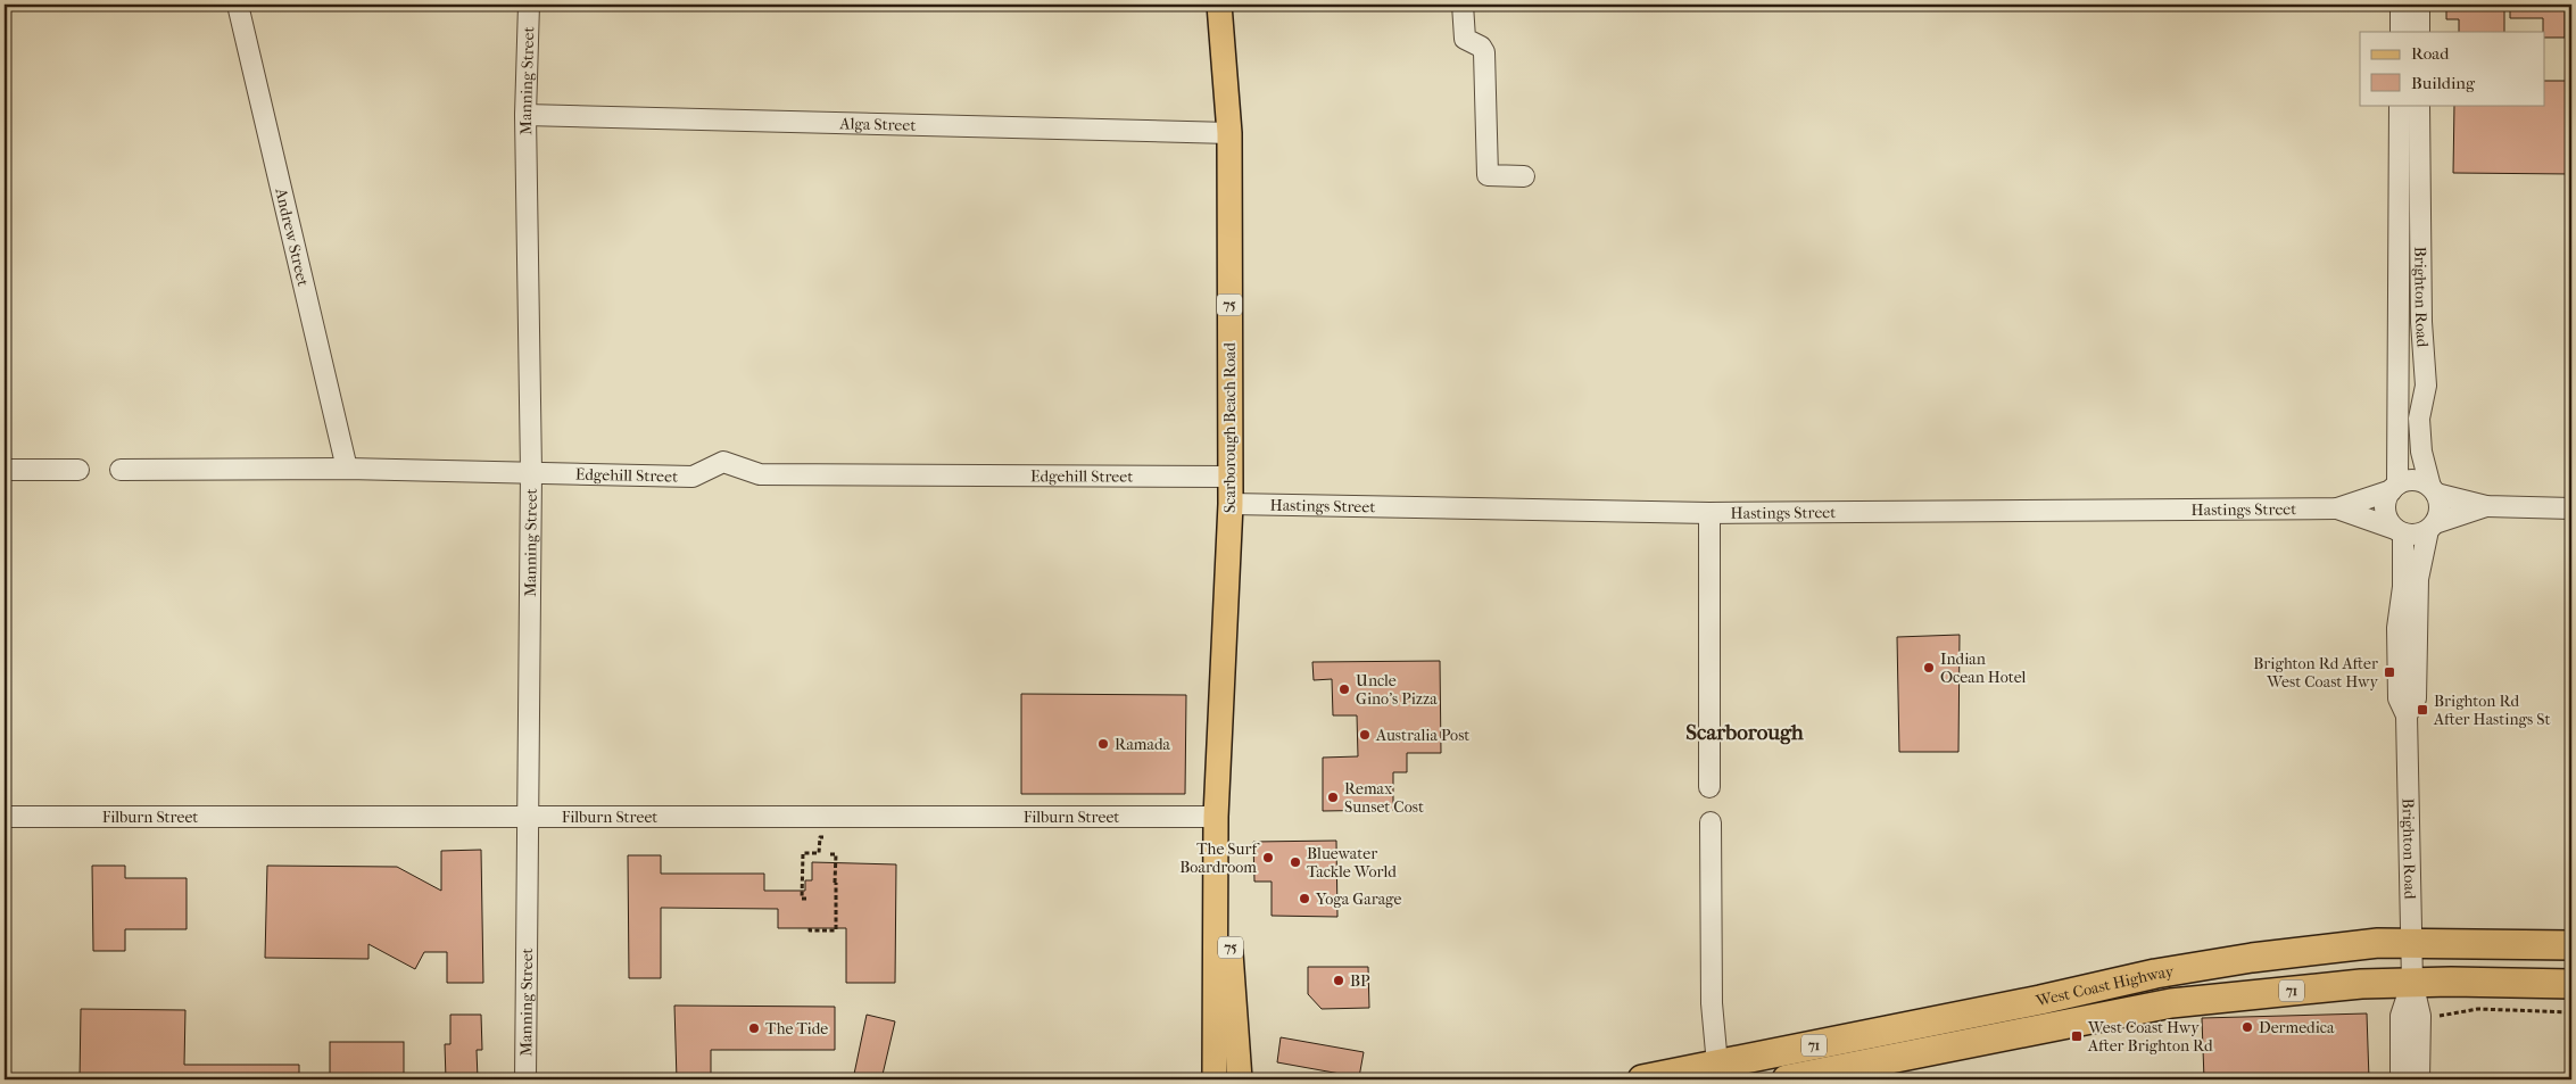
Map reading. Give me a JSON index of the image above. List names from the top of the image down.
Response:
{
  "streets": {
    "highway": ["West Coast Highway", "71"],
    "main road": ["75", "Scarborough Beach Road"],
    "street": [
      "Manning Street",
      "Alga Street",
      "Andrew Street",
      "Brighton Road",
      "Edgehill Street",
      "Hastings Street",
      "Filburn Street"
    ]
  },
  "crossings": [
    ["Manning Street", "Alga Street"],
    ["Manning Street", "Edgehill Street"],
    ["Manning Street", "Filburn Street"],
    ["Alga Street", "Scarborough Beach Road"],
    ["Andrew Street", "Edgehill Street"],
    ["Brighton Road", "Hastings Street"],
    ["Brighton Road", "West Coast Highway"],
    ["Scarborough Beach Road", "Edgehill Street"],
    ["Scarborough Beach Road", "Hastings Street"],
    ["Scarborough Beach Road", "Filburn Street"]
  ],
  "districts": ["Scarborough"],
  "places": {
    "other": [
      "Indian Ocean Hotel",
      "Uncle Gino's Pizza",
      "Australia Post",
      "Ramada",
      "Remax Sunset Cost",
      "The Surf Boardroom",
      "Bluewater Tackle World",
      "Yoga Garage",
      "BP",
      "Dermedica",
      "The Tide"
    ],
    "transit": ["Brighton Rd After West Coast Hwy", "Brighton Rd After Hastings St", "West Coast Hwy After Brighton Rd"]
  },
  "legend": ["Road", "Building"]
}
